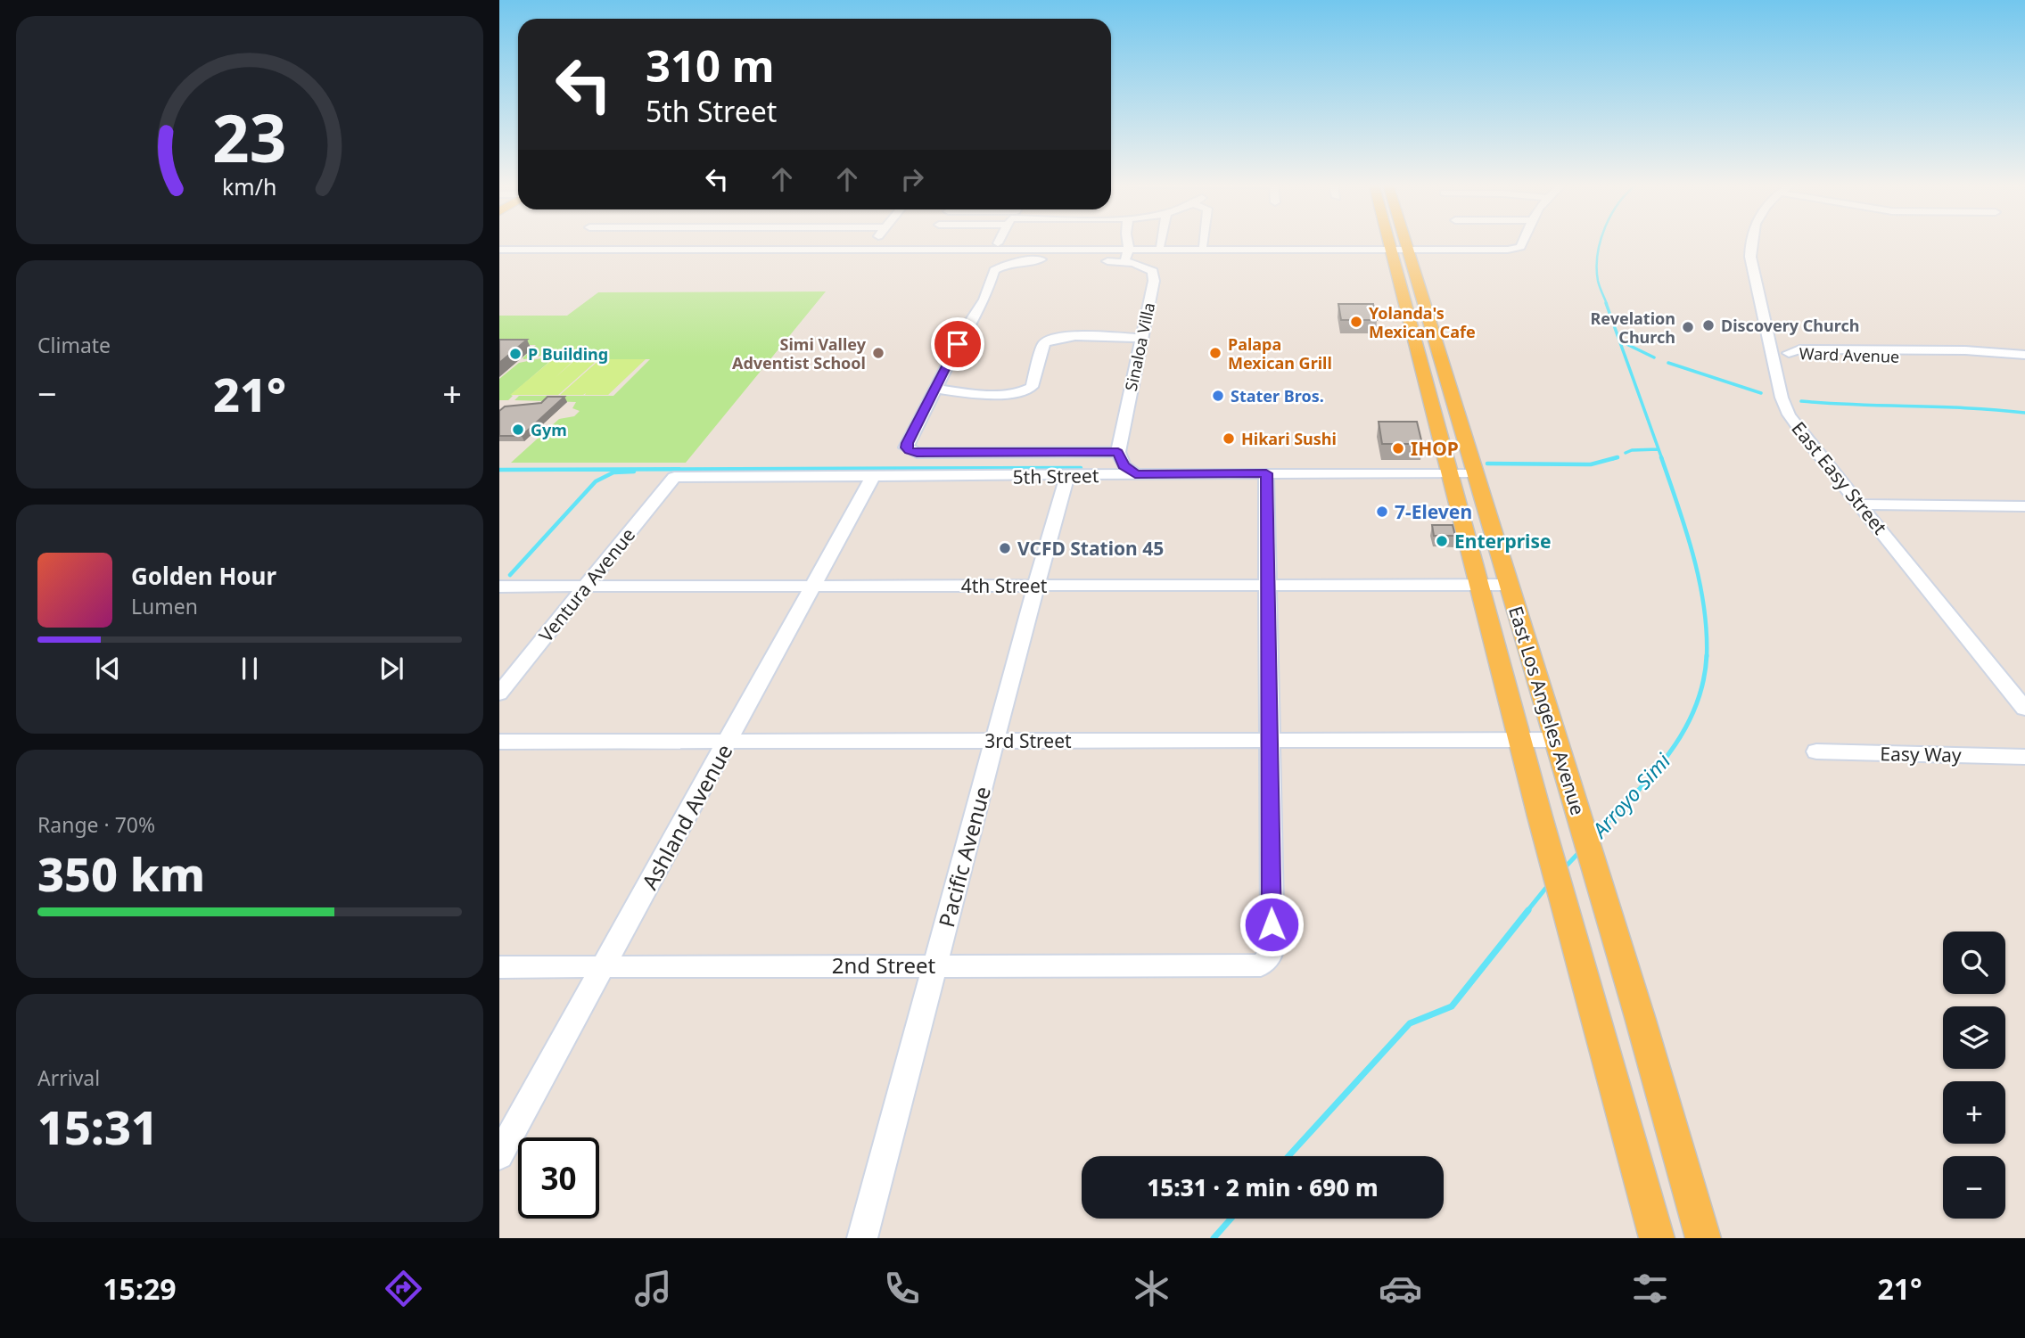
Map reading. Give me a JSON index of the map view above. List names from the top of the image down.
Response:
{
  "streets": {
    "main road": ["East Los Angeles Avenue"],
    "street": [
      "Sinaloa Villa",
      "Ward Avenue",
      "5th Street",
      "East Easy Street",
      "Ventura Avenue",
      "4th Street",
      "3rd Street",
      "Easy Way",
      "Ashland Avenue",
      "Pacific Avenue",
      "2nd Street"
    ]
  },
  "crossings": [
    ["Ward Avenue", "East Easy Street"],
    ["5th Street", "Ventura Avenue"],
    ["5th Street", "East Los Angeles Avenue"],
    ["5th Street", "Ashland Avenue"],
    ["5th Street", "Pacific Avenue"],
    ["Ventura Avenue", "4th Street"],
    ["4th Street", "East Los Angeles Avenue"],
    ["4th Street", "Ashland Avenue"],
    ["4th Street", "Pacific Avenue"],
    ["East Los Angeles Avenue", "3rd Street"],
    ["3rd Street", "Ashland Avenue"],
    ["3rd Street", "Pacific Avenue"],
    ["3rd Street", "2nd Street"],
    ["Ashland Avenue", "2nd Street"],
    ["Pacific Avenue", "2nd Street"]
  ],
  "water": ["Arroyo Simi"],
  "places": [
    "Yolanda's Mexican Cafe",
    "Discovery Church",
    "Revelation Church",
    "Simi Valley Adventist School",
    "Palapa Mexican Grill",
    "P Building",
    "Stater Bros.",
    "Gym",
    "Hikari Sushi",
    "IHOP",
    "7-Eleven",
    "Enterprise",
    "VCFD Station 45"
  ],
  "page": {
    "turn": ["310 m", "5th Street"],
    "tile": [
      "Climate",
      ["Range · 70%", "350 km"],
      ["Arrival", "15:31"]
    ],
    "heat": ["−", "21°", "+"],
    "song": ["Golden Hour", "Lumen"],
    "map_buttons": ["+", "−"],
    "limit": "30",
    "trip": "15:31 · 2 min · 690 m",
    "tabs": ["15:29", "21°"],
    "gauge": ["23", "km/h"]
  }
}
